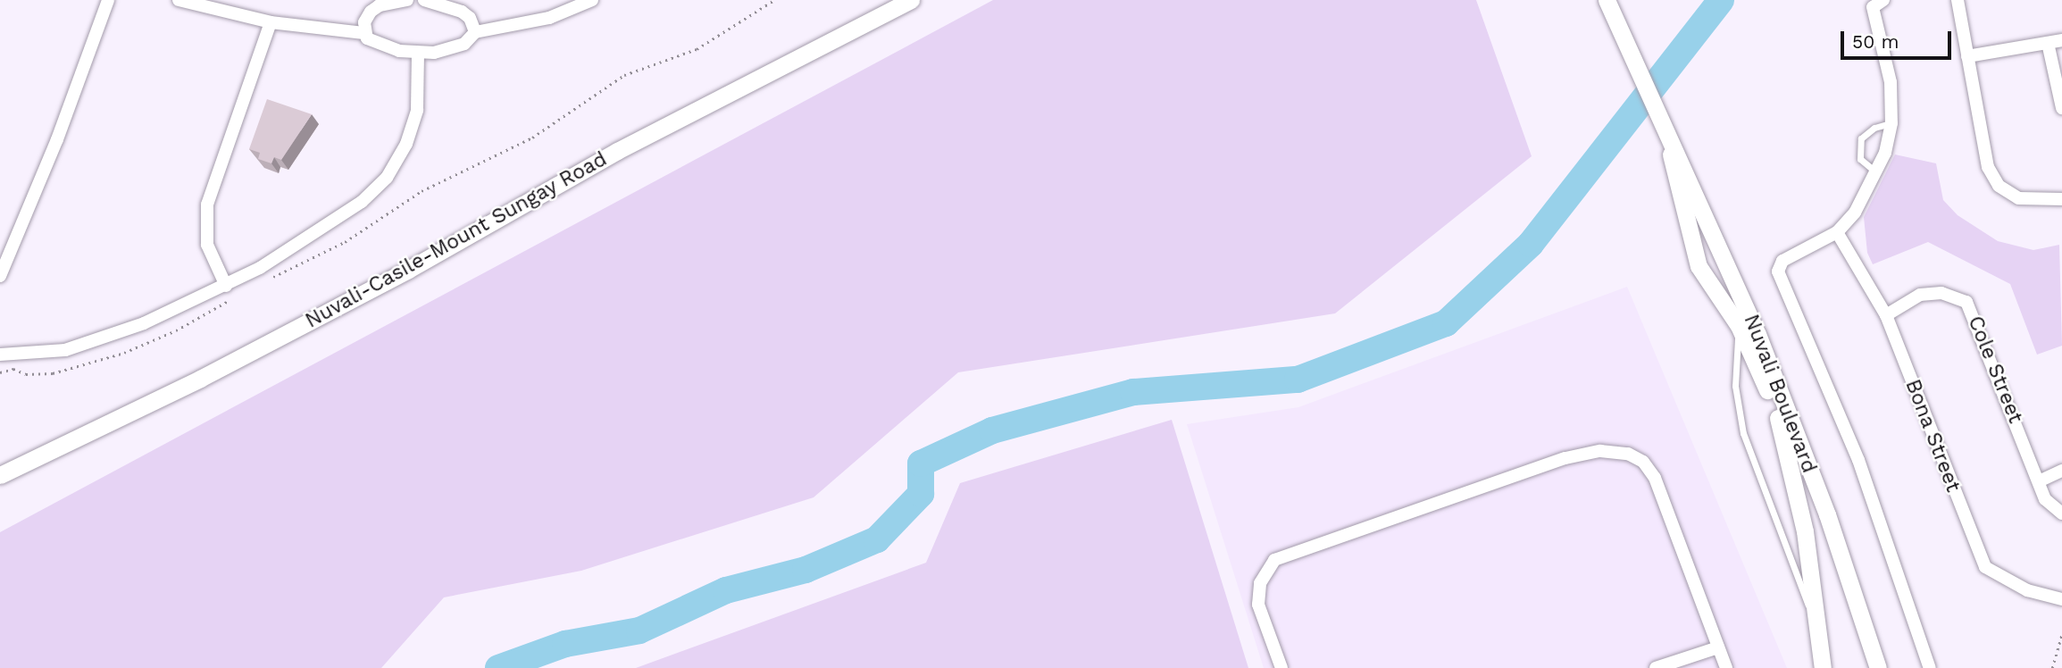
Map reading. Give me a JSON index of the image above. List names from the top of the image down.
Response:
{
  "streets": {
    "street": [
      "Nuvali-Casile-Mount Sungay Road",
      "Cole Street",
      "Nuvali Boulevard",
      "Bona Street"
    ]
  },
  "crossings": [
    ["Cole Street", "Bona Street"]
  ],
  "scale_bar": "50 m"
}
